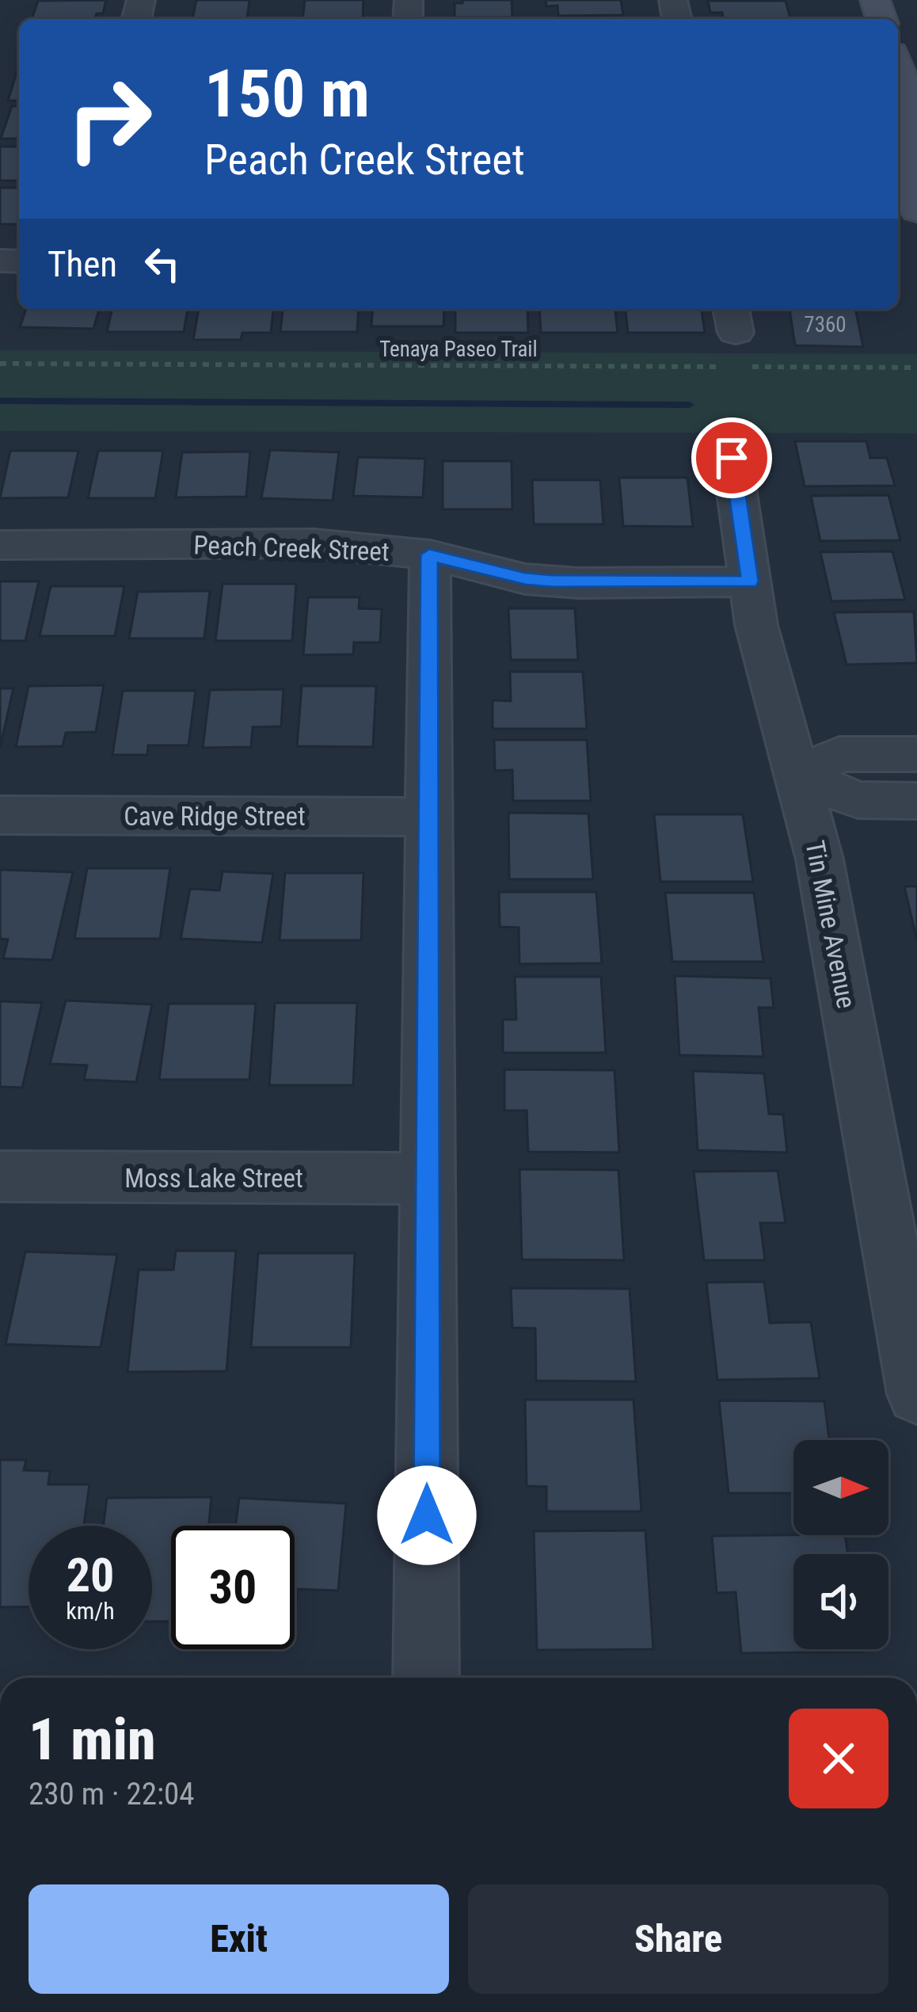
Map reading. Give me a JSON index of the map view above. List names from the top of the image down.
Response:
{
  "streets": {
    "street": [
      "Peach Creek Street",
      "Cave Ridge Street",
      "Tin Mine Avenue",
      "Moss Lake Street"
    ],
    "path": ["Tenaya Paseo Trail"]
  },
  "crossings": [
    ["Peach Creek Street", "Tin Mine Avenue"]
  ],
  "house_numbers": ["7360"],
  "north": "right",
  "page": {
    "turn": ["150 m", "Peach Creek Street"],
    "then": "Then",
    "speed": "20 km/h",
    "limit": "30",
    "heading": ["1 min", "230 m · 22:04"],
    "buttons": ["Exit", "Share"]
  }
}
